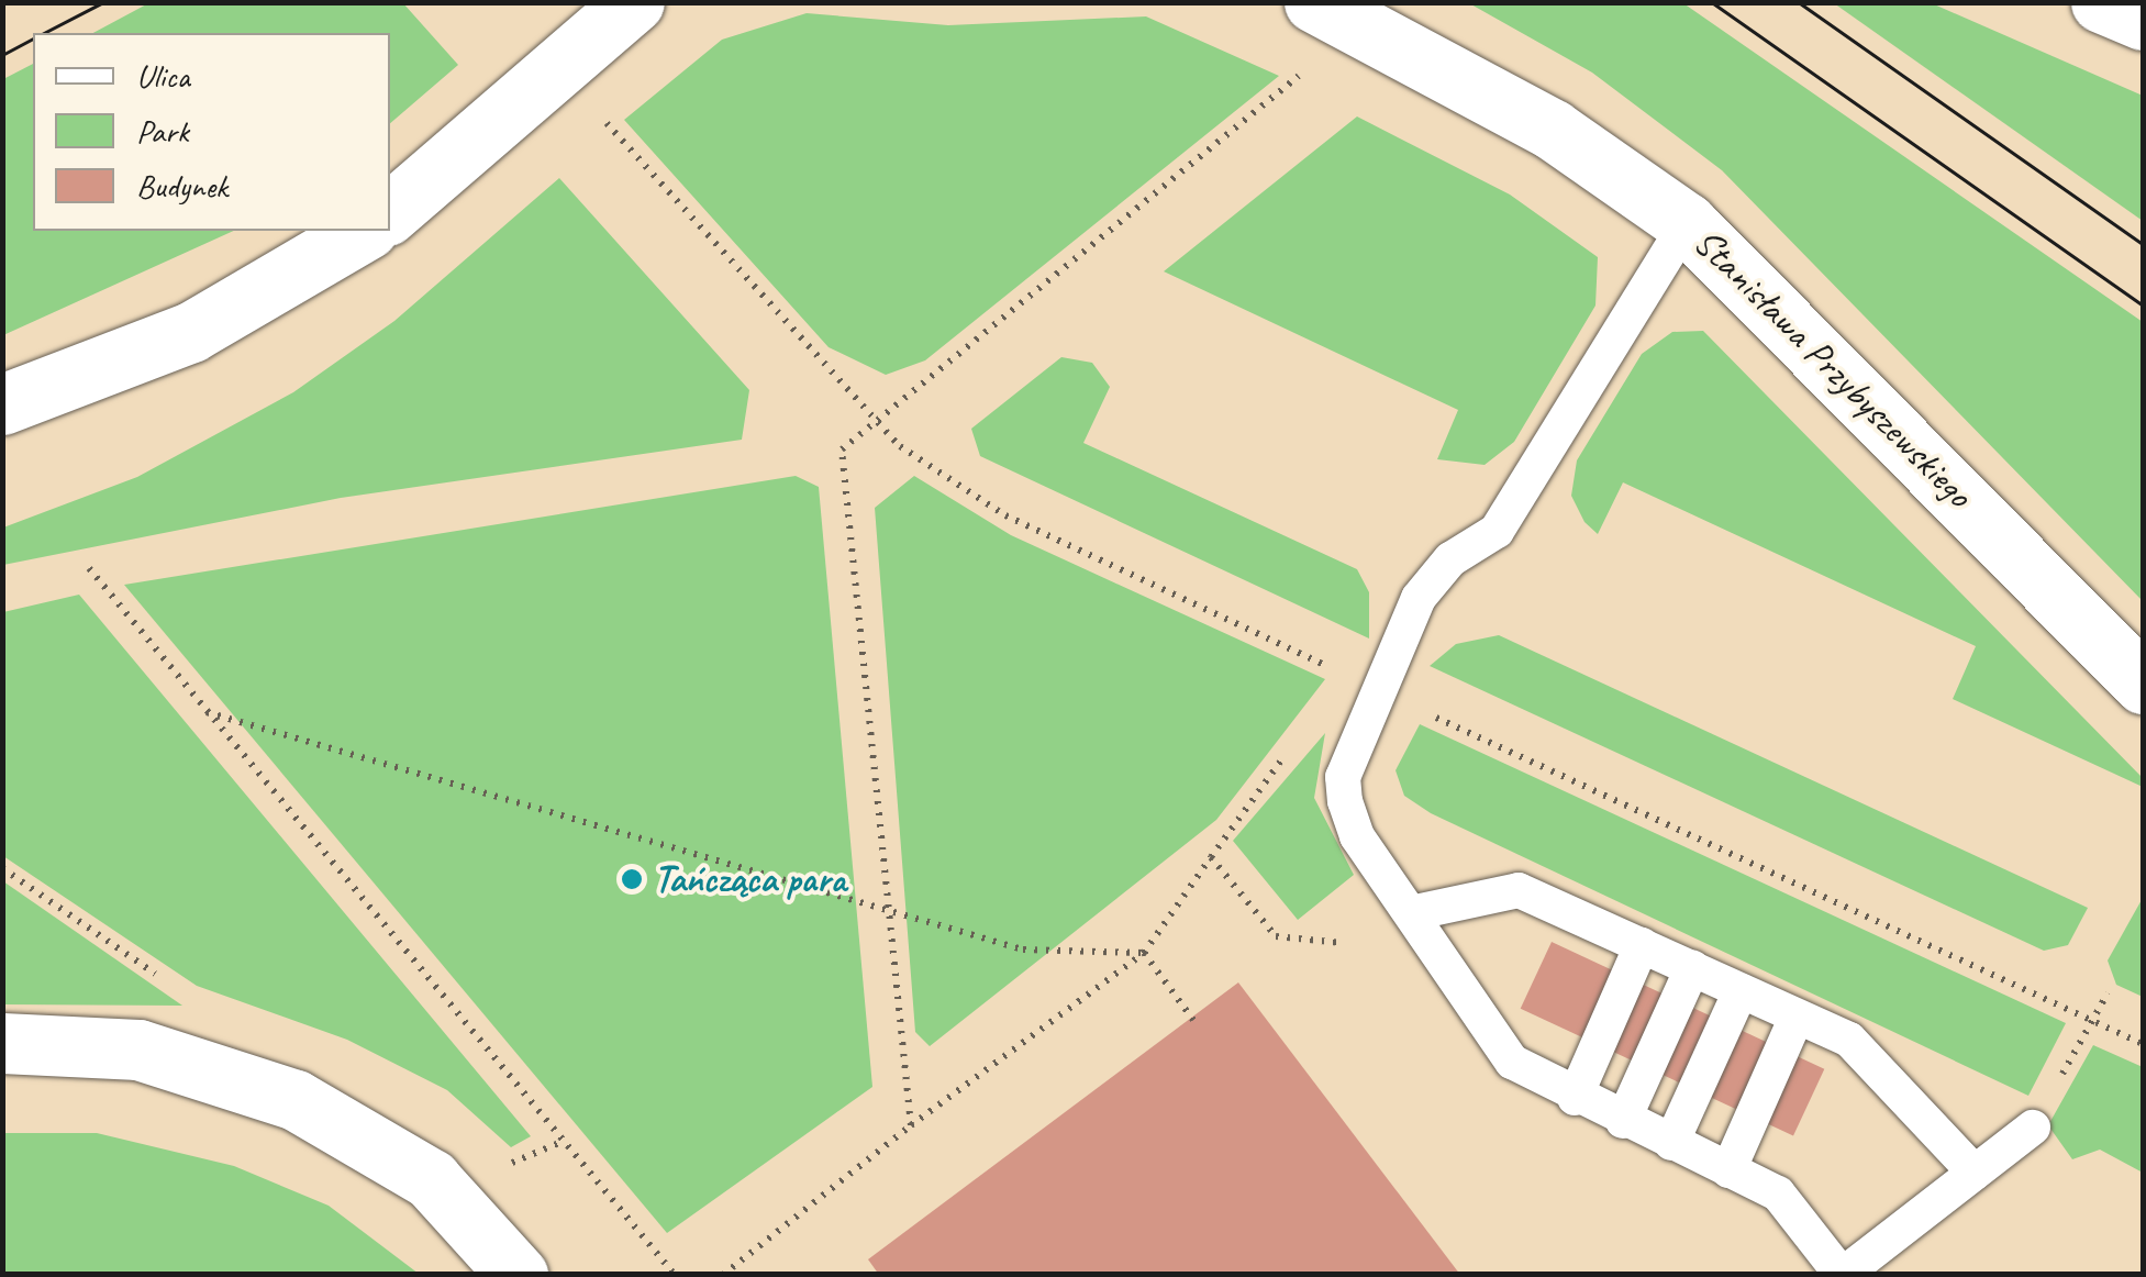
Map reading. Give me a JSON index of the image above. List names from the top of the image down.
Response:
{
  "streets": {
    "main road": ["Stanisława Przybyszewskiego"]
  },
  "places": ["Tańcząca para"],
  "legend": ["Ulica", "Park", "Budynek"]
}
